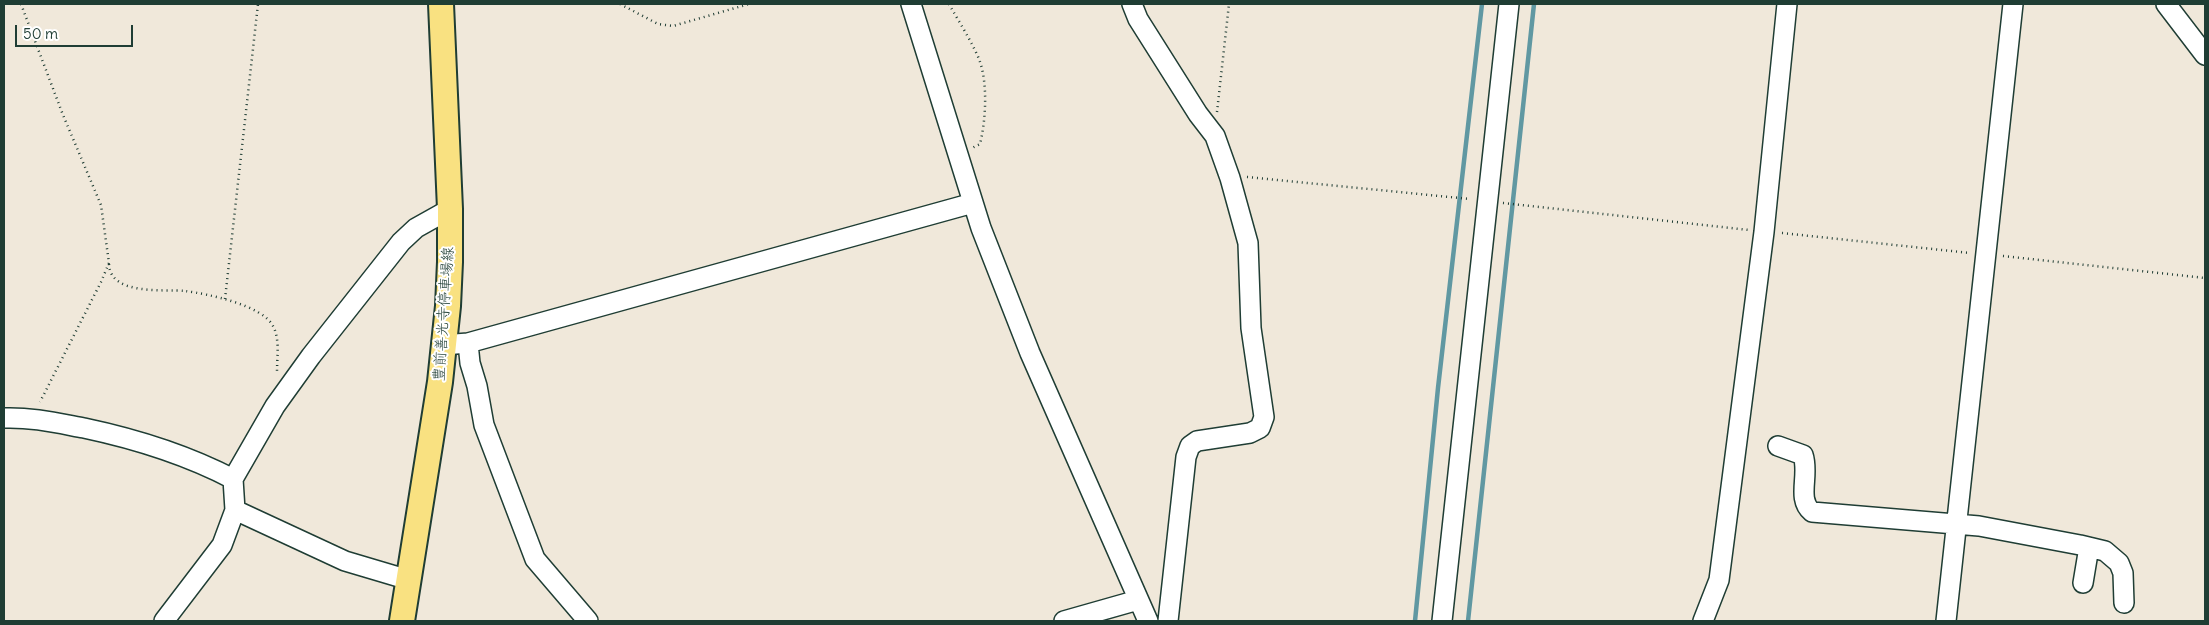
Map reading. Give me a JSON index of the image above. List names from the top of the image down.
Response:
{
  "streets": {
    "main road": ["豊前善光寺停車場線"]
  },
  "scale_bar": "50 m"
}
